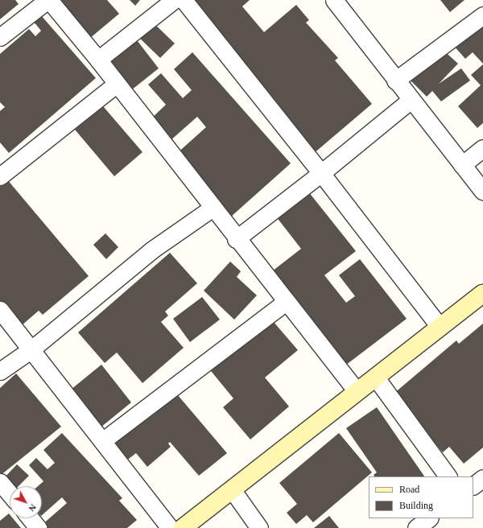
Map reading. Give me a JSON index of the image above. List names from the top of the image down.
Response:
{
  "legend": ["Road", "Building"],
  "north": "bottom right"
}
